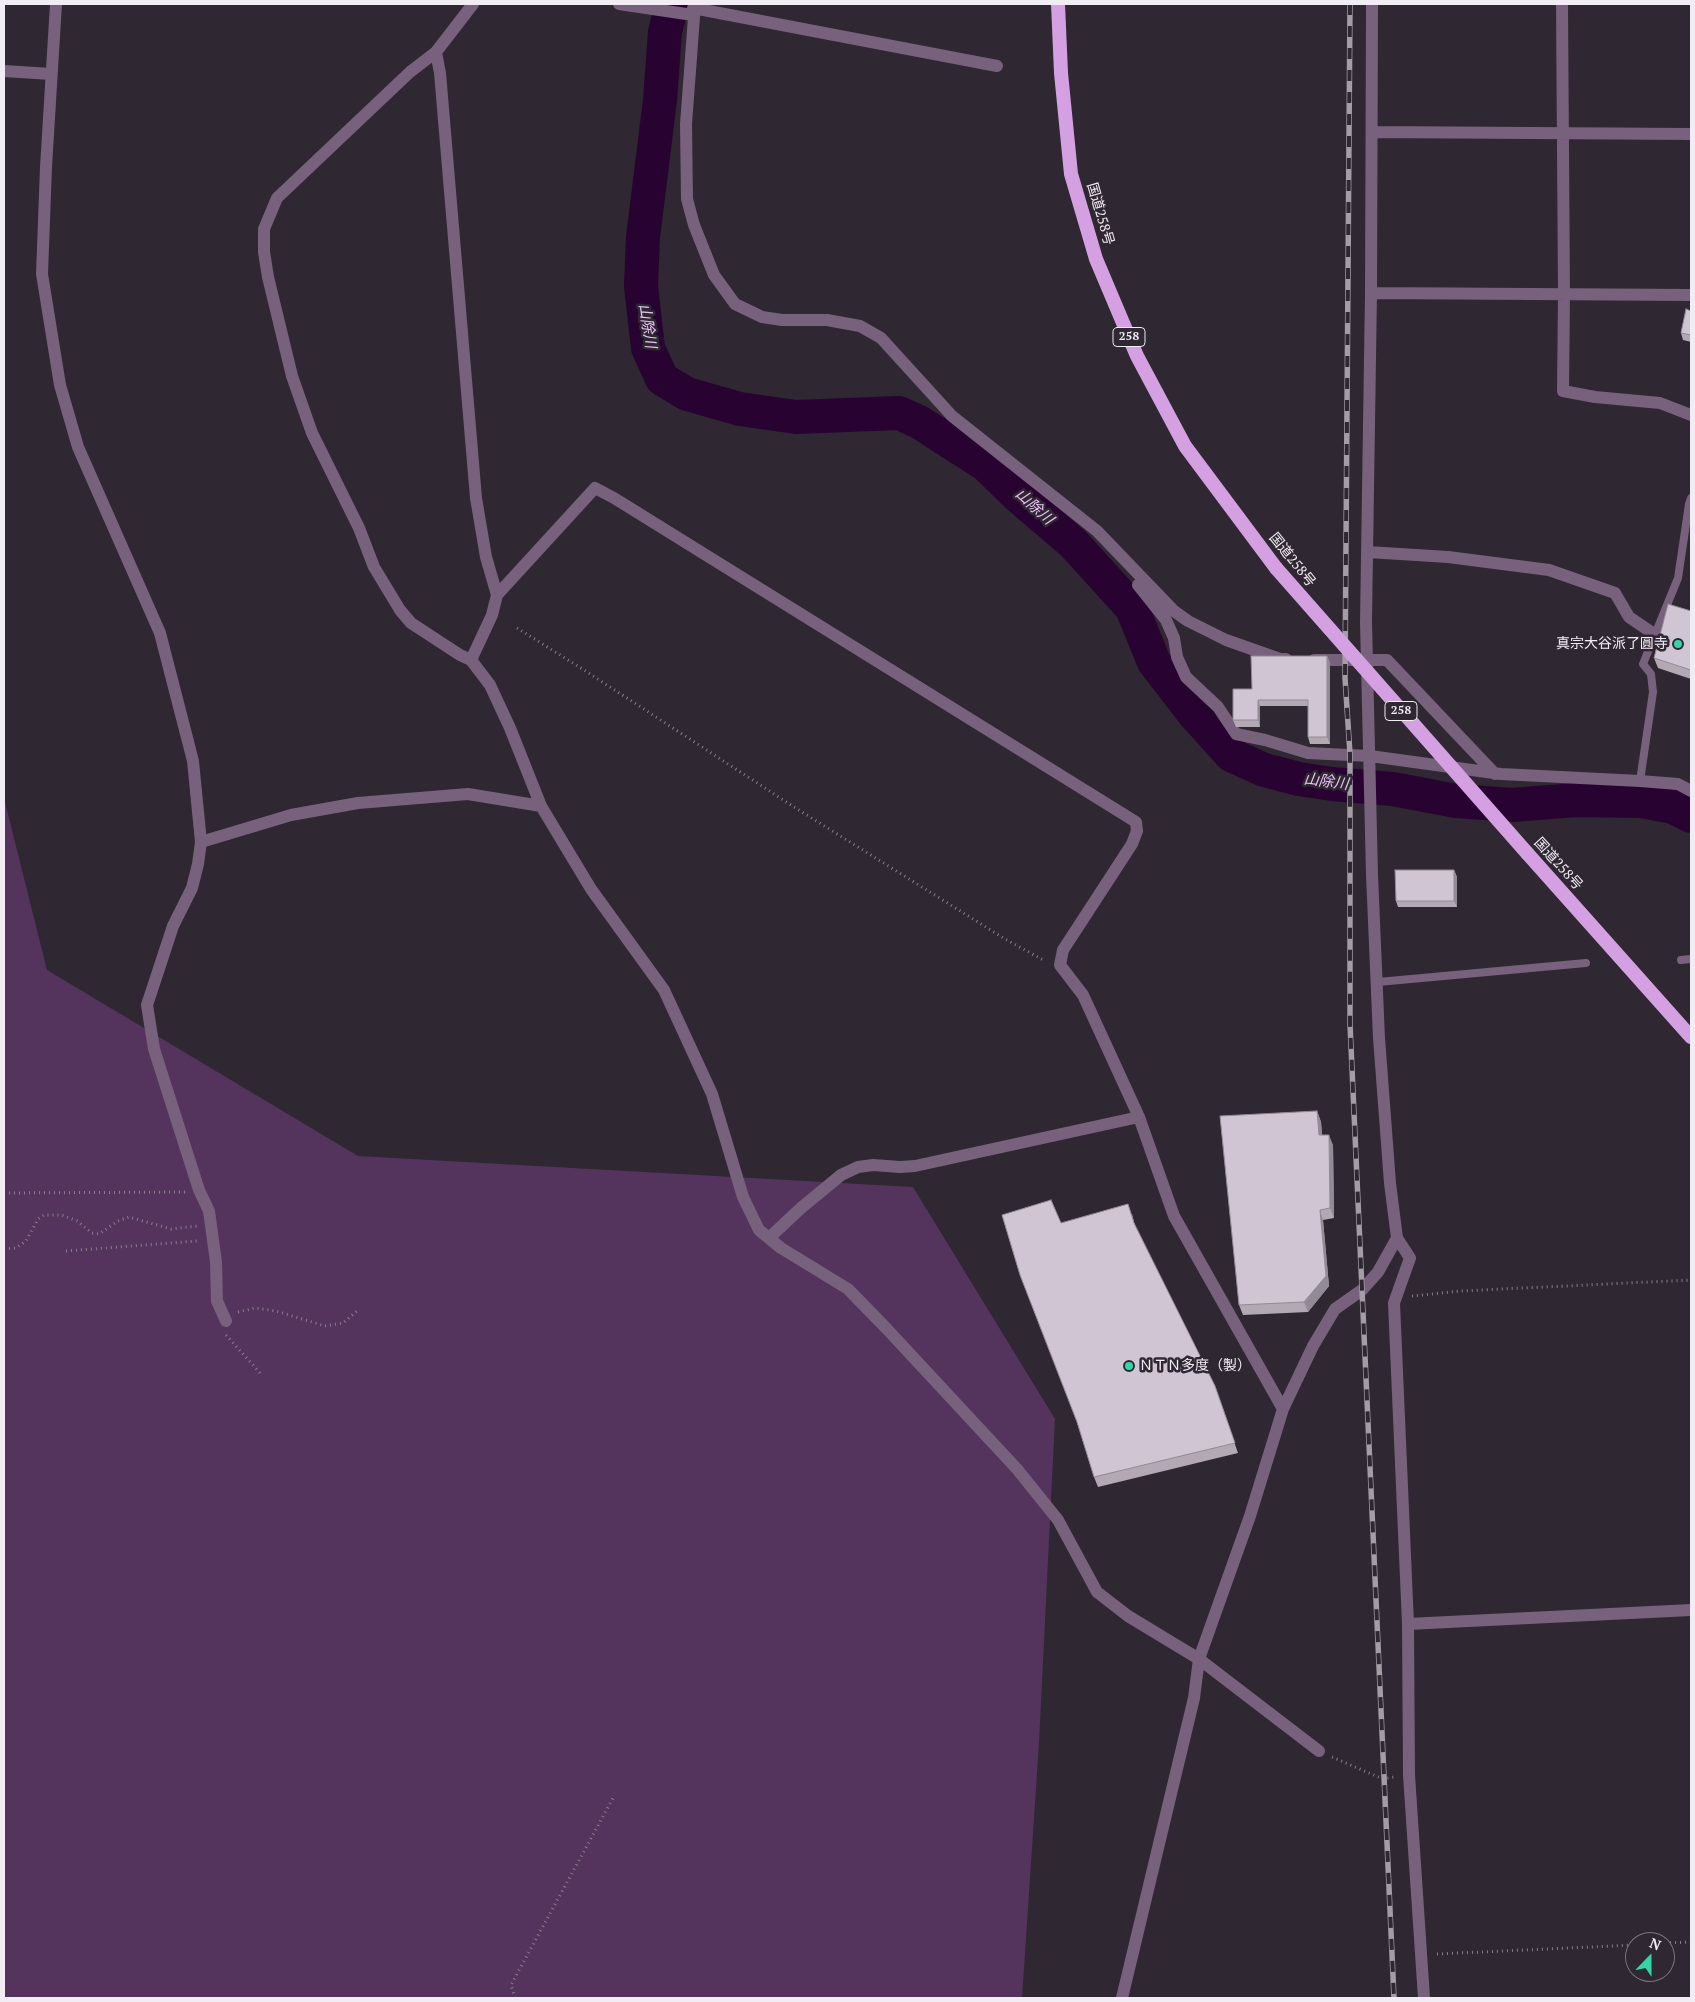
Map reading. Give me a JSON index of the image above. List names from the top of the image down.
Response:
{
  "streets": {
    "highway": ["国道258号", "258"]
  },
  "water": ["山除川"],
  "places": ["真宗大谷派了圓寺", "ＮＴＮ多度（製）"],
  "north": "top"
}
